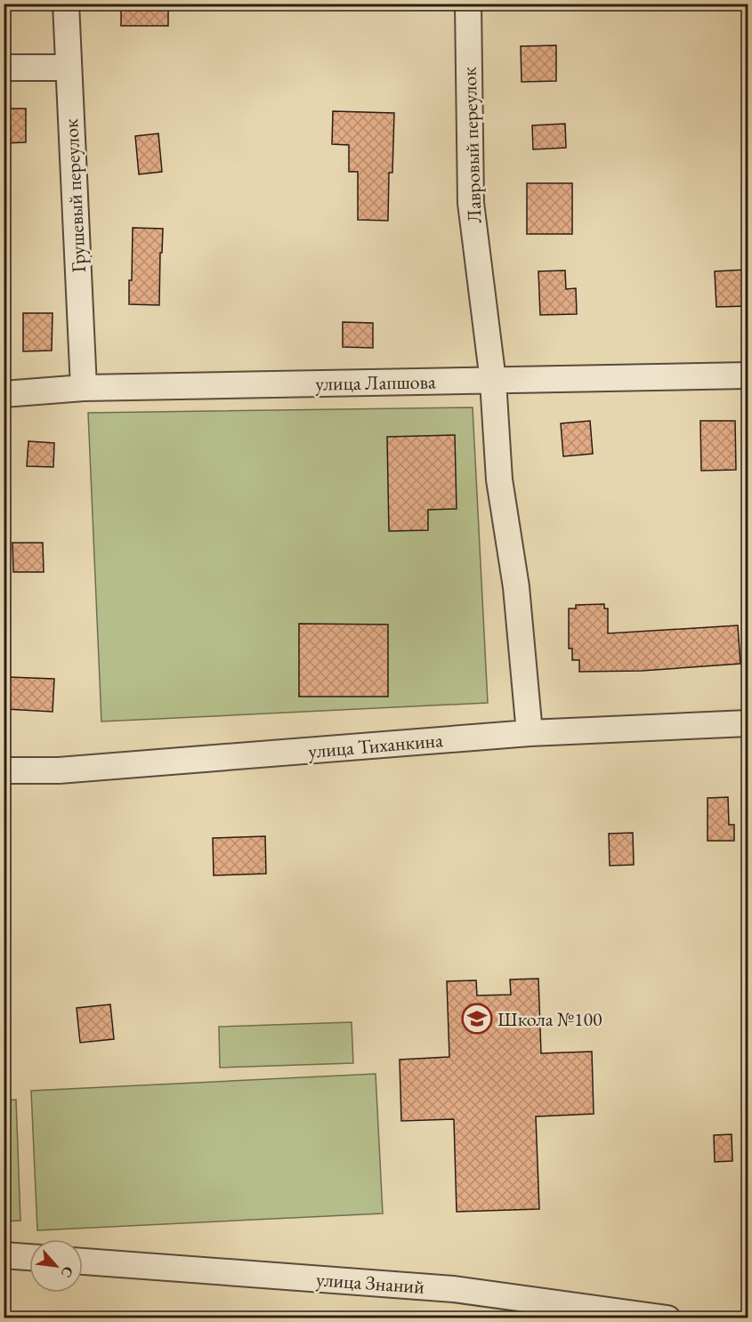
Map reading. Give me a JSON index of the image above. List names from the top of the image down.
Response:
{
  "streets": {
    "street": [
      "Лавровый переулок",
      "Грушевый переулок",
      "улица Лапшова",
      "улица Тиханкина",
      "улица Знаний"
    ]
  },
  "crossings": [
    ["Лавровый переулок", "улица Лапшова"],
    ["Лавровый переулок", "улица Тиханкина"],
    ["Грушевый переулок", "улица Лапшова"]
  ],
  "places": {
    "school or university": ["Школа №100"]
  },
  "north": "bottom right"
}
